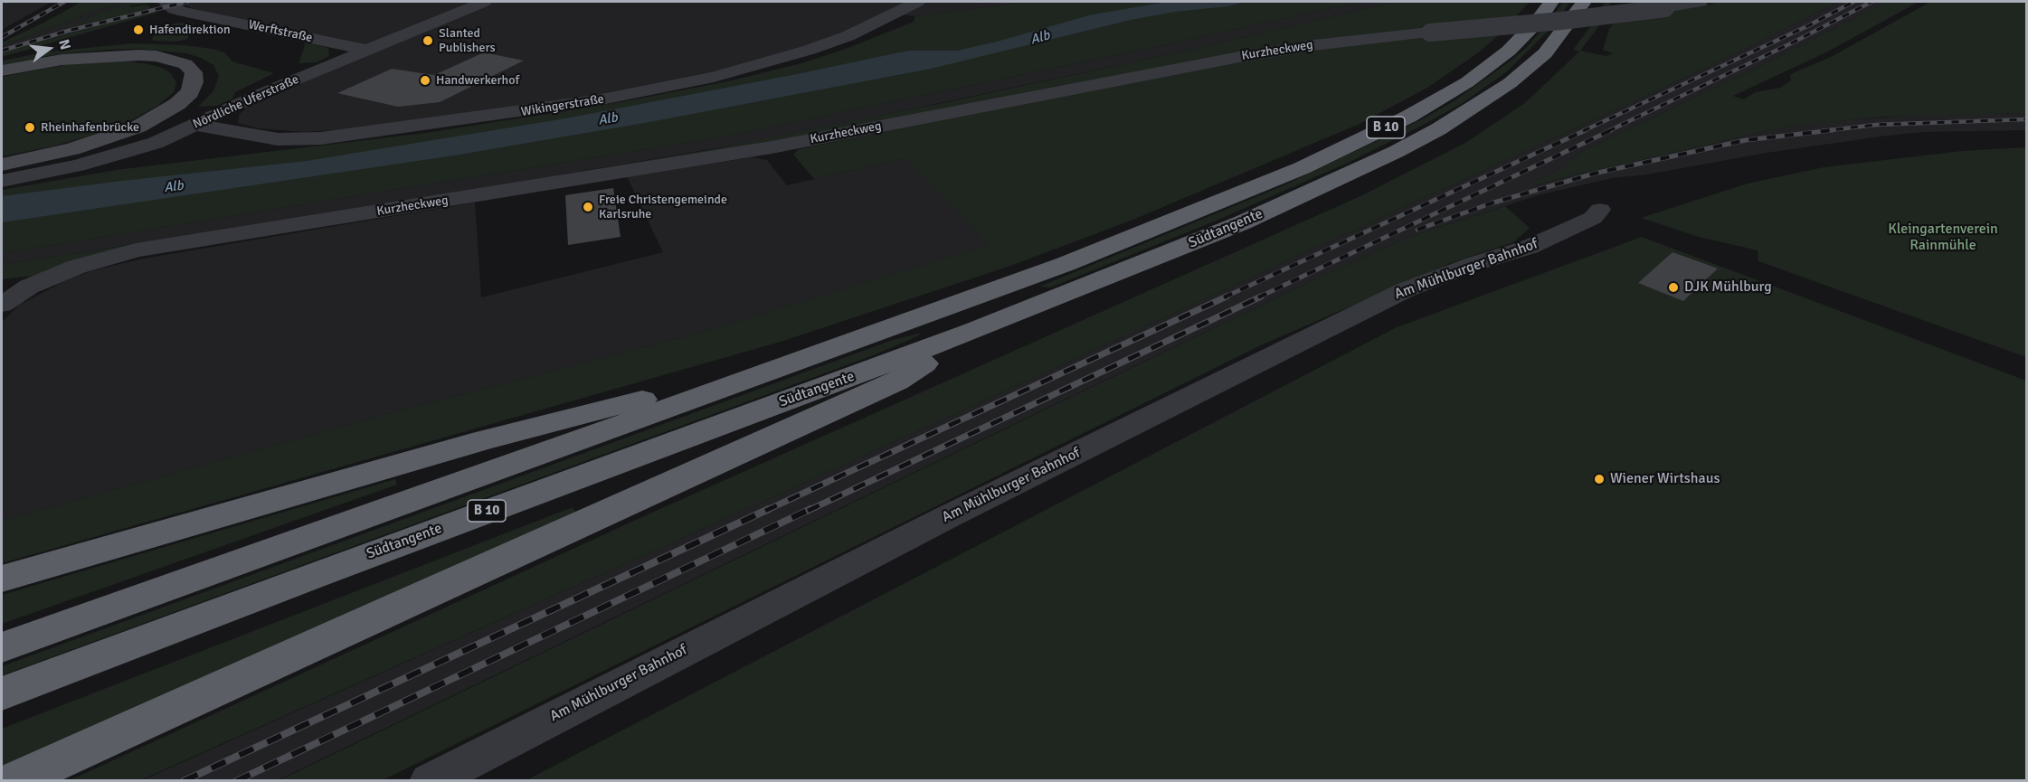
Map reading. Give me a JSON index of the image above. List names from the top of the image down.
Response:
{
  "streets": {
    "highway": ["B 10", "Südtangente"],
    "street": [
      "Werftstraße",
      "Kurzheckweg",
      "Nördliche Uferstraße",
      "Wikingerstraße",
      "Am Mühlburger Bahnhof"
    ]
  },
  "crossings": [
    ["Werftstraße", "Nördliche Uferstraße"],
    ["Nördliche Uferstraße", "Wikingerstraße"]
  ],
  "water": ["Alb"],
  "parks": ["Kleingartenverein Rainmühle"],
  "places": [
    "Hafendirektion",
    "Slanted Publishers",
    "Handwerkerhof",
    "Rheinhafenbrücke",
    "Freie Christengemeinde Karlsruhe",
    "DJK Mühlburg",
    "Wiener Wirtshaus"
  ],
  "north": "right"
}
